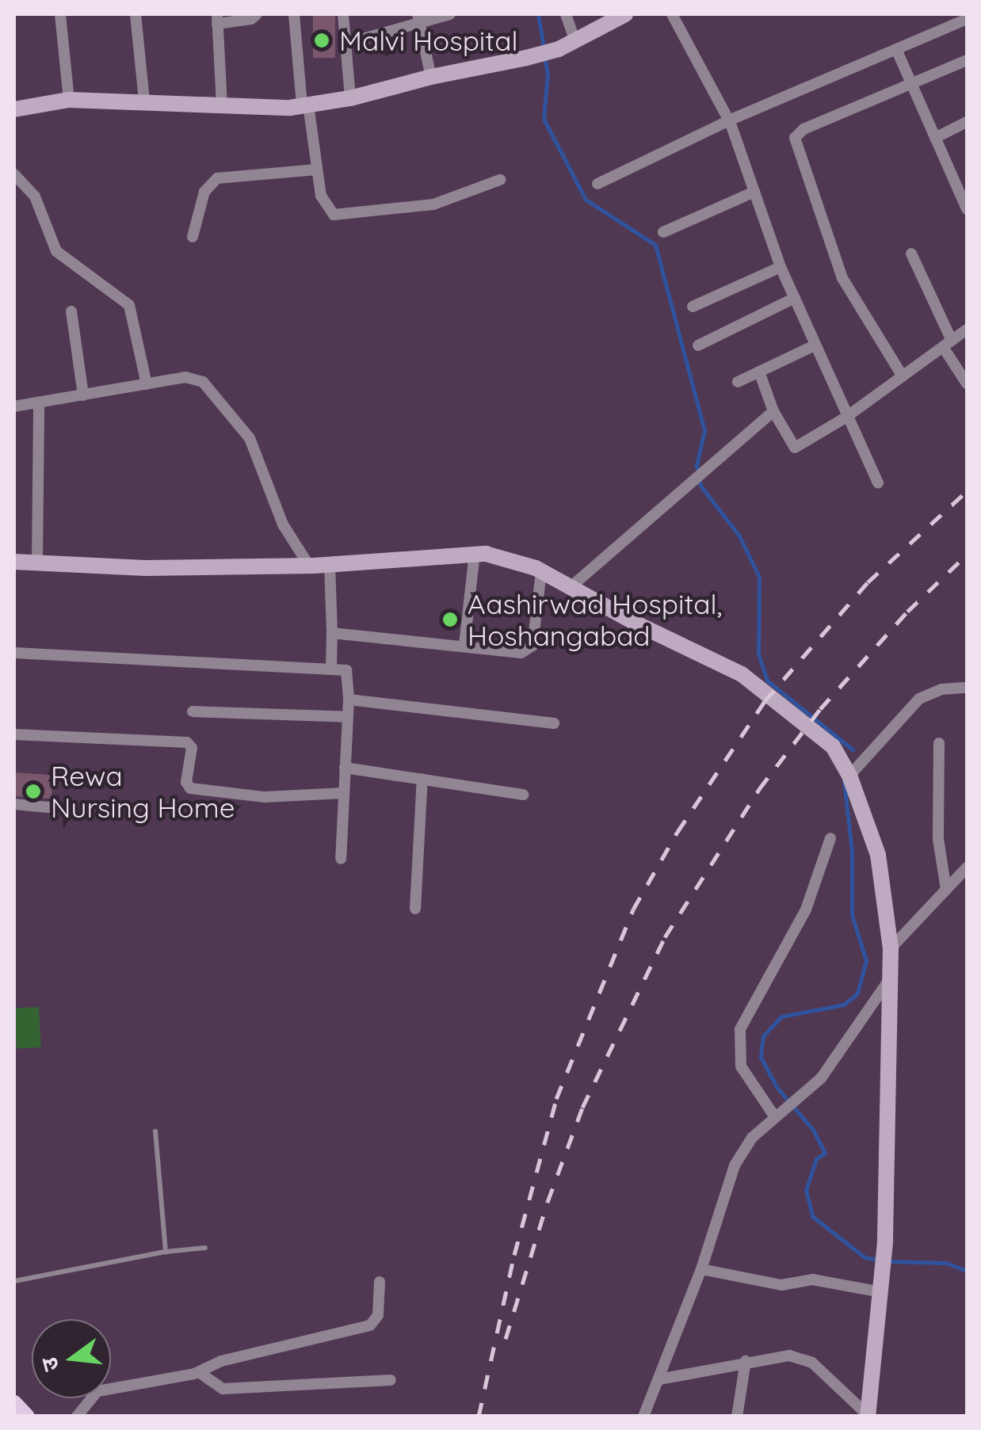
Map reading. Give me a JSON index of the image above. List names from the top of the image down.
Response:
{
  "places": ["Malvi Hospital", "Aashirwad Hospital, Hoshangabad", "Rewa Nursing Home"],
  "north": "left"
}
